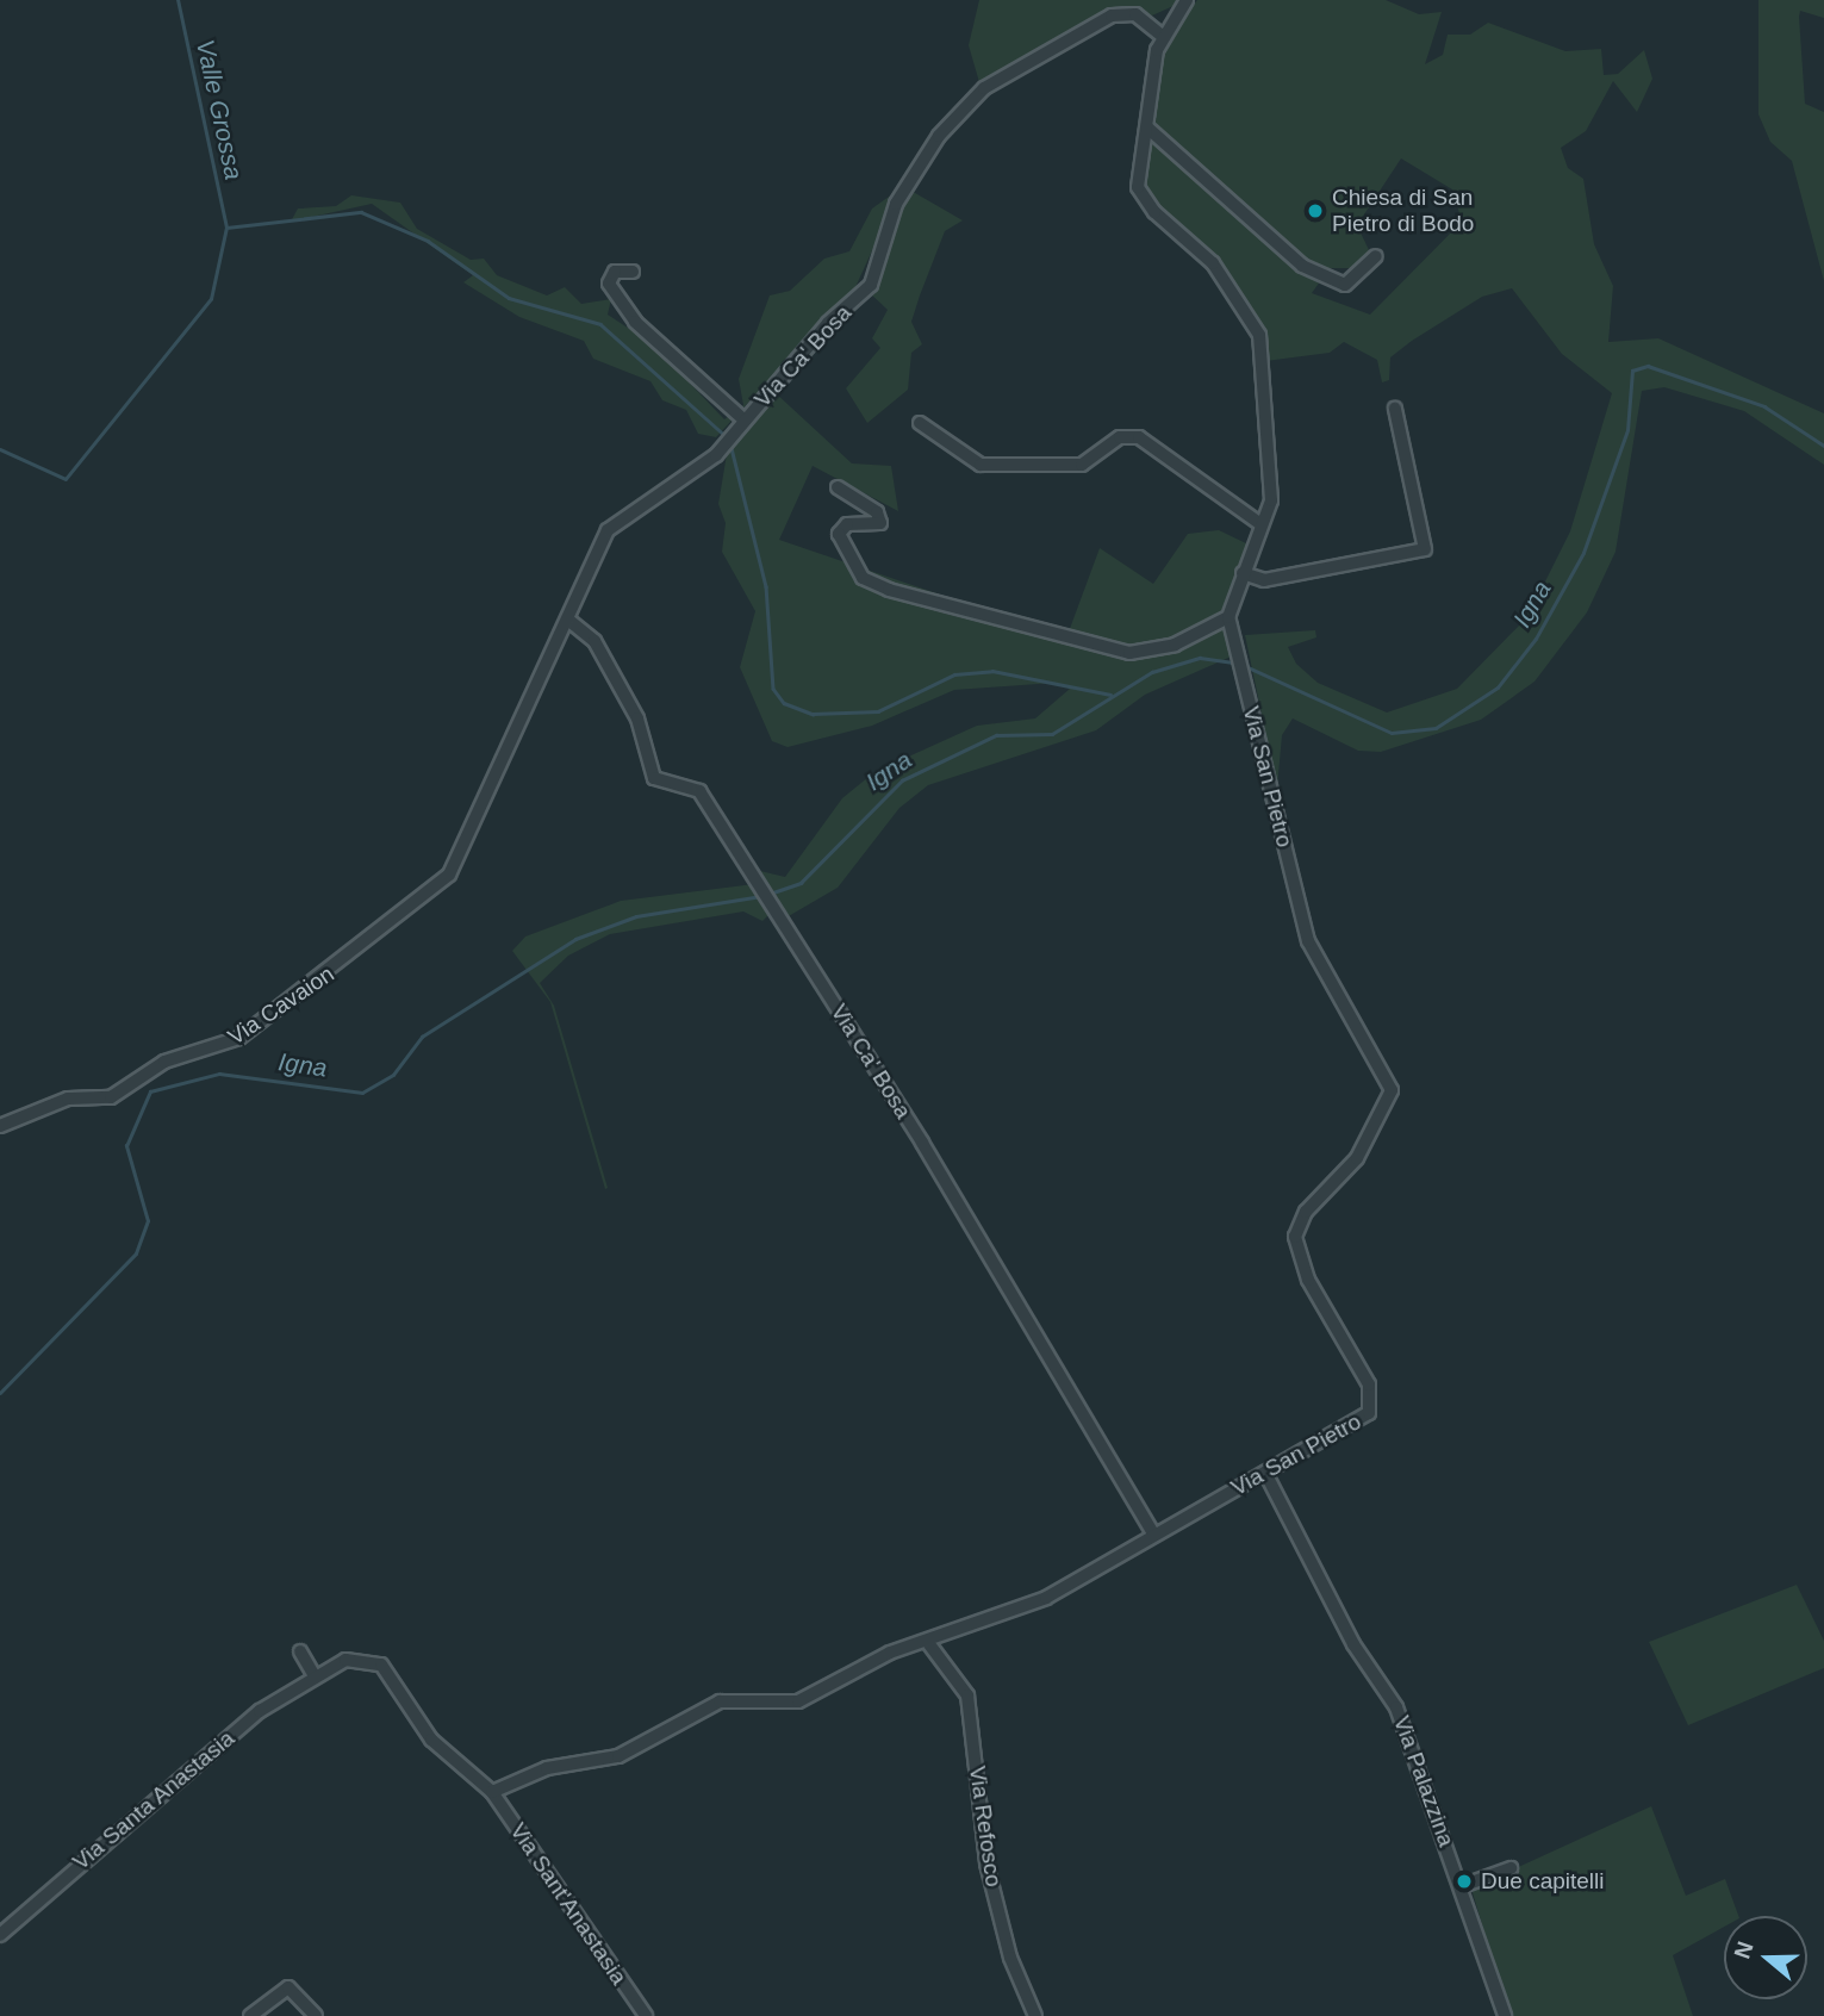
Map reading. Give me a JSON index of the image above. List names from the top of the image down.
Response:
{
  "streets": {
    "street": [
      "Via Ca' Bosa",
      "Via San Pietro",
      "Via Cavaion",
      "Via Palazzina",
      "Via Santa Anastasia",
      "Via Refosco",
      "Via Sant'Anastasia"
    ]
  },
  "crossings": [
    ["Via Ca' Bosa", "Via San Pietro"],
    ["Via Ca' Bosa", "Via Cavaion"],
    ["Via San Pietro", "Via Palazzina"],
    ["Via San Pietro", "Via Refosco"],
    ["Via Santa Anastasia", "Via Sant'Anastasia"]
  ],
  "water": ["Valle Grossa", "Igna"],
  "places": ["Chiesa di San Pietro di Bodo", "Due capitelli"],
  "north": "left"
}
